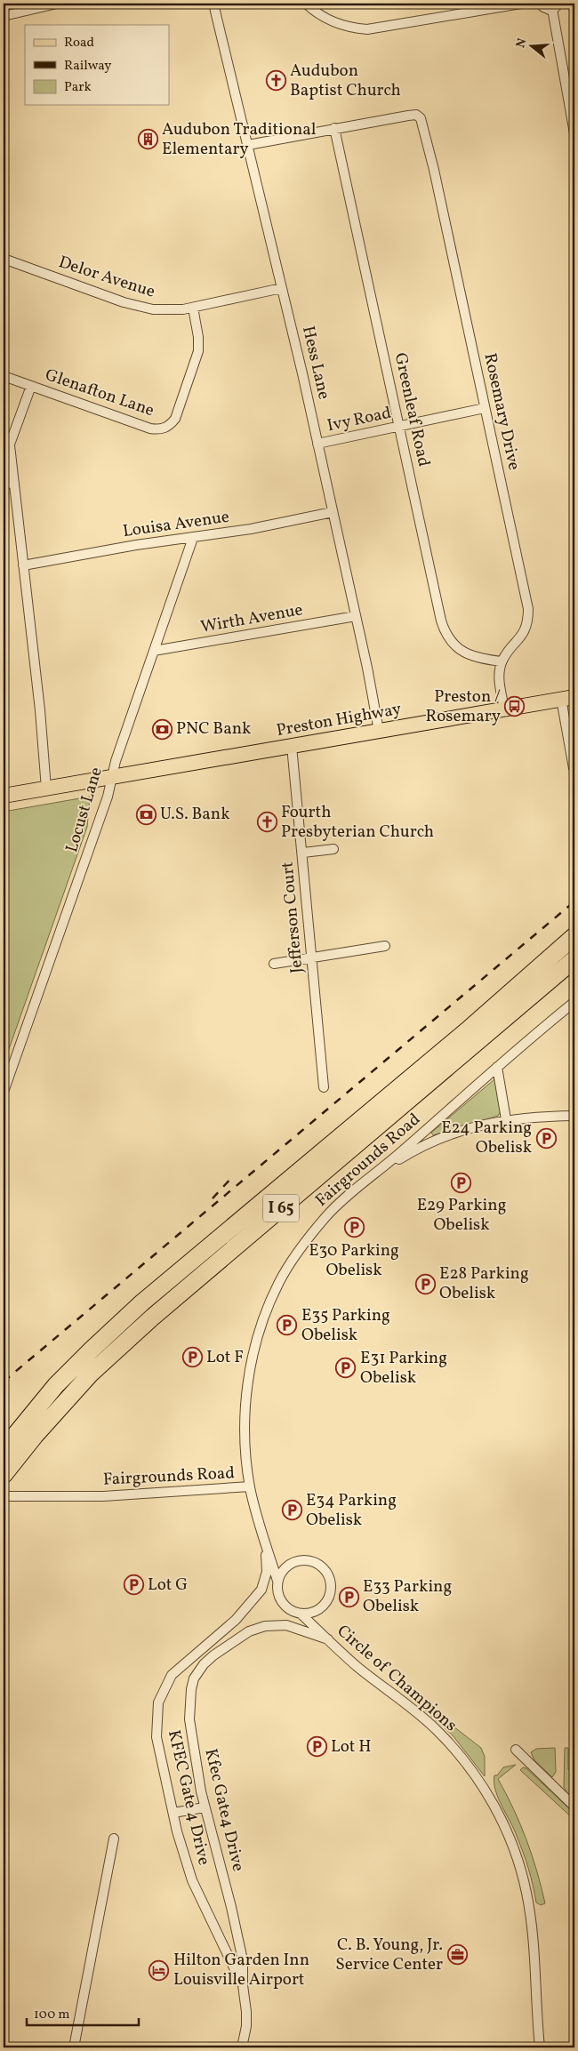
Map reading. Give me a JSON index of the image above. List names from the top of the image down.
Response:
{
  "streets": {
    "highway": ["I 65"],
    "main road": ["Preston Highway"],
    "street": [
      "Delor Avenue",
      "Hess Lane",
      "Glenafton Lane",
      "Greenleaf Road",
      "Rosemary Drive",
      "Ivy Road",
      "Louisa Avenue",
      "Wirth Avenue",
      "Locust Lane",
      "Jefferson Court",
      "Fairgrounds Road",
      "Circle of Champions",
      "KFEC Gate 4 Drive",
      "Kfec Gate4 Drive"
    ]
  },
  "crossings": [
    ["Delor Avenue", "Hess Lane"],
    ["Delor Avenue", "Glenafton Lane"],
    ["Hess Lane", "Ivy Road"],
    ["Hess Lane", "Louisa Avenue"],
    ["Hess Lane", "Wirth Avenue"],
    ["Hess Lane", "Preston Highway"],
    ["Greenleaf Road", "Rosemary Drive"],
    ["Greenleaf Road", "Ivy Road"],
    ["Rosemary Drive", "Ivy Road"],
    ["Louisa Avenue", "Locust Lane"],
    ["Wirth Avenue", "Locust Lane"],
    ["Preston Highway", "Locust Lane"],
    ["Preston Highway", "Jefferson Court"],
    ["Circle of Champions", "Kfec Gate4 Drive"],
    ["KFEC Gate 4 Drive", "Kfec Gate4 Drive"]
  ],
  "places": {
    "church": ["Audubon Baptist Church", "Fourth Presbyterian Church"],
    "building": ["Audubon Traditional Elementary"],
    "bus stop": ["Preston / Rosemary"],
    "bank": ["PNC Bank", "U.S. Bank"],
    "parking": [
      "E24 Parking Obelisk",
      "E29 Parking Obelisk",
      "E30 Parking Obelisk",
      "E28 Parking Obelisk",
      "E35 Parking Obelisk",
      "Lot F",
      "E31 Parking Obelisk",
      "E34 Parking Obelisk",
      "Lot G",
      "E33 Parking Obelisk",
      "Lot H"
    ],
    "office": ["C. B. Young, Jr. Service Center"],
    "hotel": ["Hilton Garden Inn Louisville Airport"]
  },
  "legend": ["Road", "Railway", "Park"],
  "scale_bar": "100 m",
  "north": "left"
}
